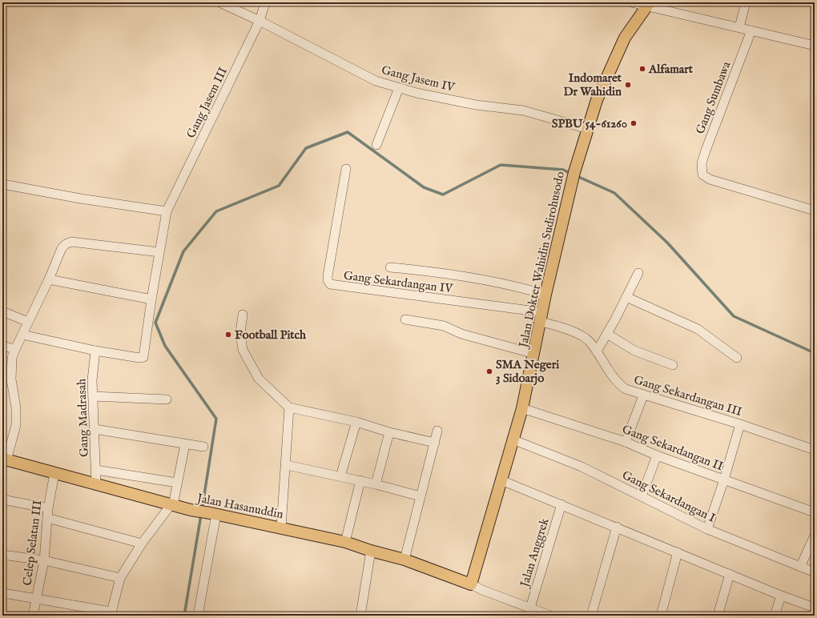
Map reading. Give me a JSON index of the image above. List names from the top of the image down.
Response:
{
  "streets": {
    "main road": ["Jalan Dokter Wahidin Sudirohusodo", "Jalan Hasanuddin"],
    "street": [
      "Gang Jasem IV",
      "Gang Sumbawa",
      "Gang Jasem III",
      "Gang Sekardangan IV",
      "Gang Sekardangan III",
      "Gang Madrasah",
      "Gang Sekardangan II",
      "Gang Sekardangan I",
      "Celep Selatan III",
      "Jalan Anggrek"
    ]
  },
  "crossings": [
    ["Gang Jasem IV", "Gang Jasem III"],
    ["Gang Jasem IV", "Jalan Dokter Wahidin Sudirohusodo"],
    ["Gang Jasem III", "Gang Madrasah"],
    ["Jalan Dokter Wahidin Sudirohusodo", "Gang Sekardangan IV"],
    ["Jalan Dokter Wahidin Sudirohusodo", "Gang Sekardangan III"],
    ["Jalan Dokter Wahidin Sudirohusodo", "Gang Sekardangan II"],
    ["Jalan Dokter Wahidin Sudirohusodo", "Gang Sekardangan I"],
    ["Jalan Dokter Wahidin Sudirohusodo", "Jalan Hasanuddin"],
    ["Gang Sekardangan IV", "Gang Sekardangan III"],
    ["Gang Madrasah", "Jalan Hasanuddin"],
    ["Jalan Hasanuddin", "Celep Selatan III"]
  ],
  "places": [
    "Alfamart",
    "Indomaret Dr Wahidin",
    "SPBU 54-61260",
    "Football Pitch",
    "SMA Negeri 3 Sidoarjo"
  ]
}
